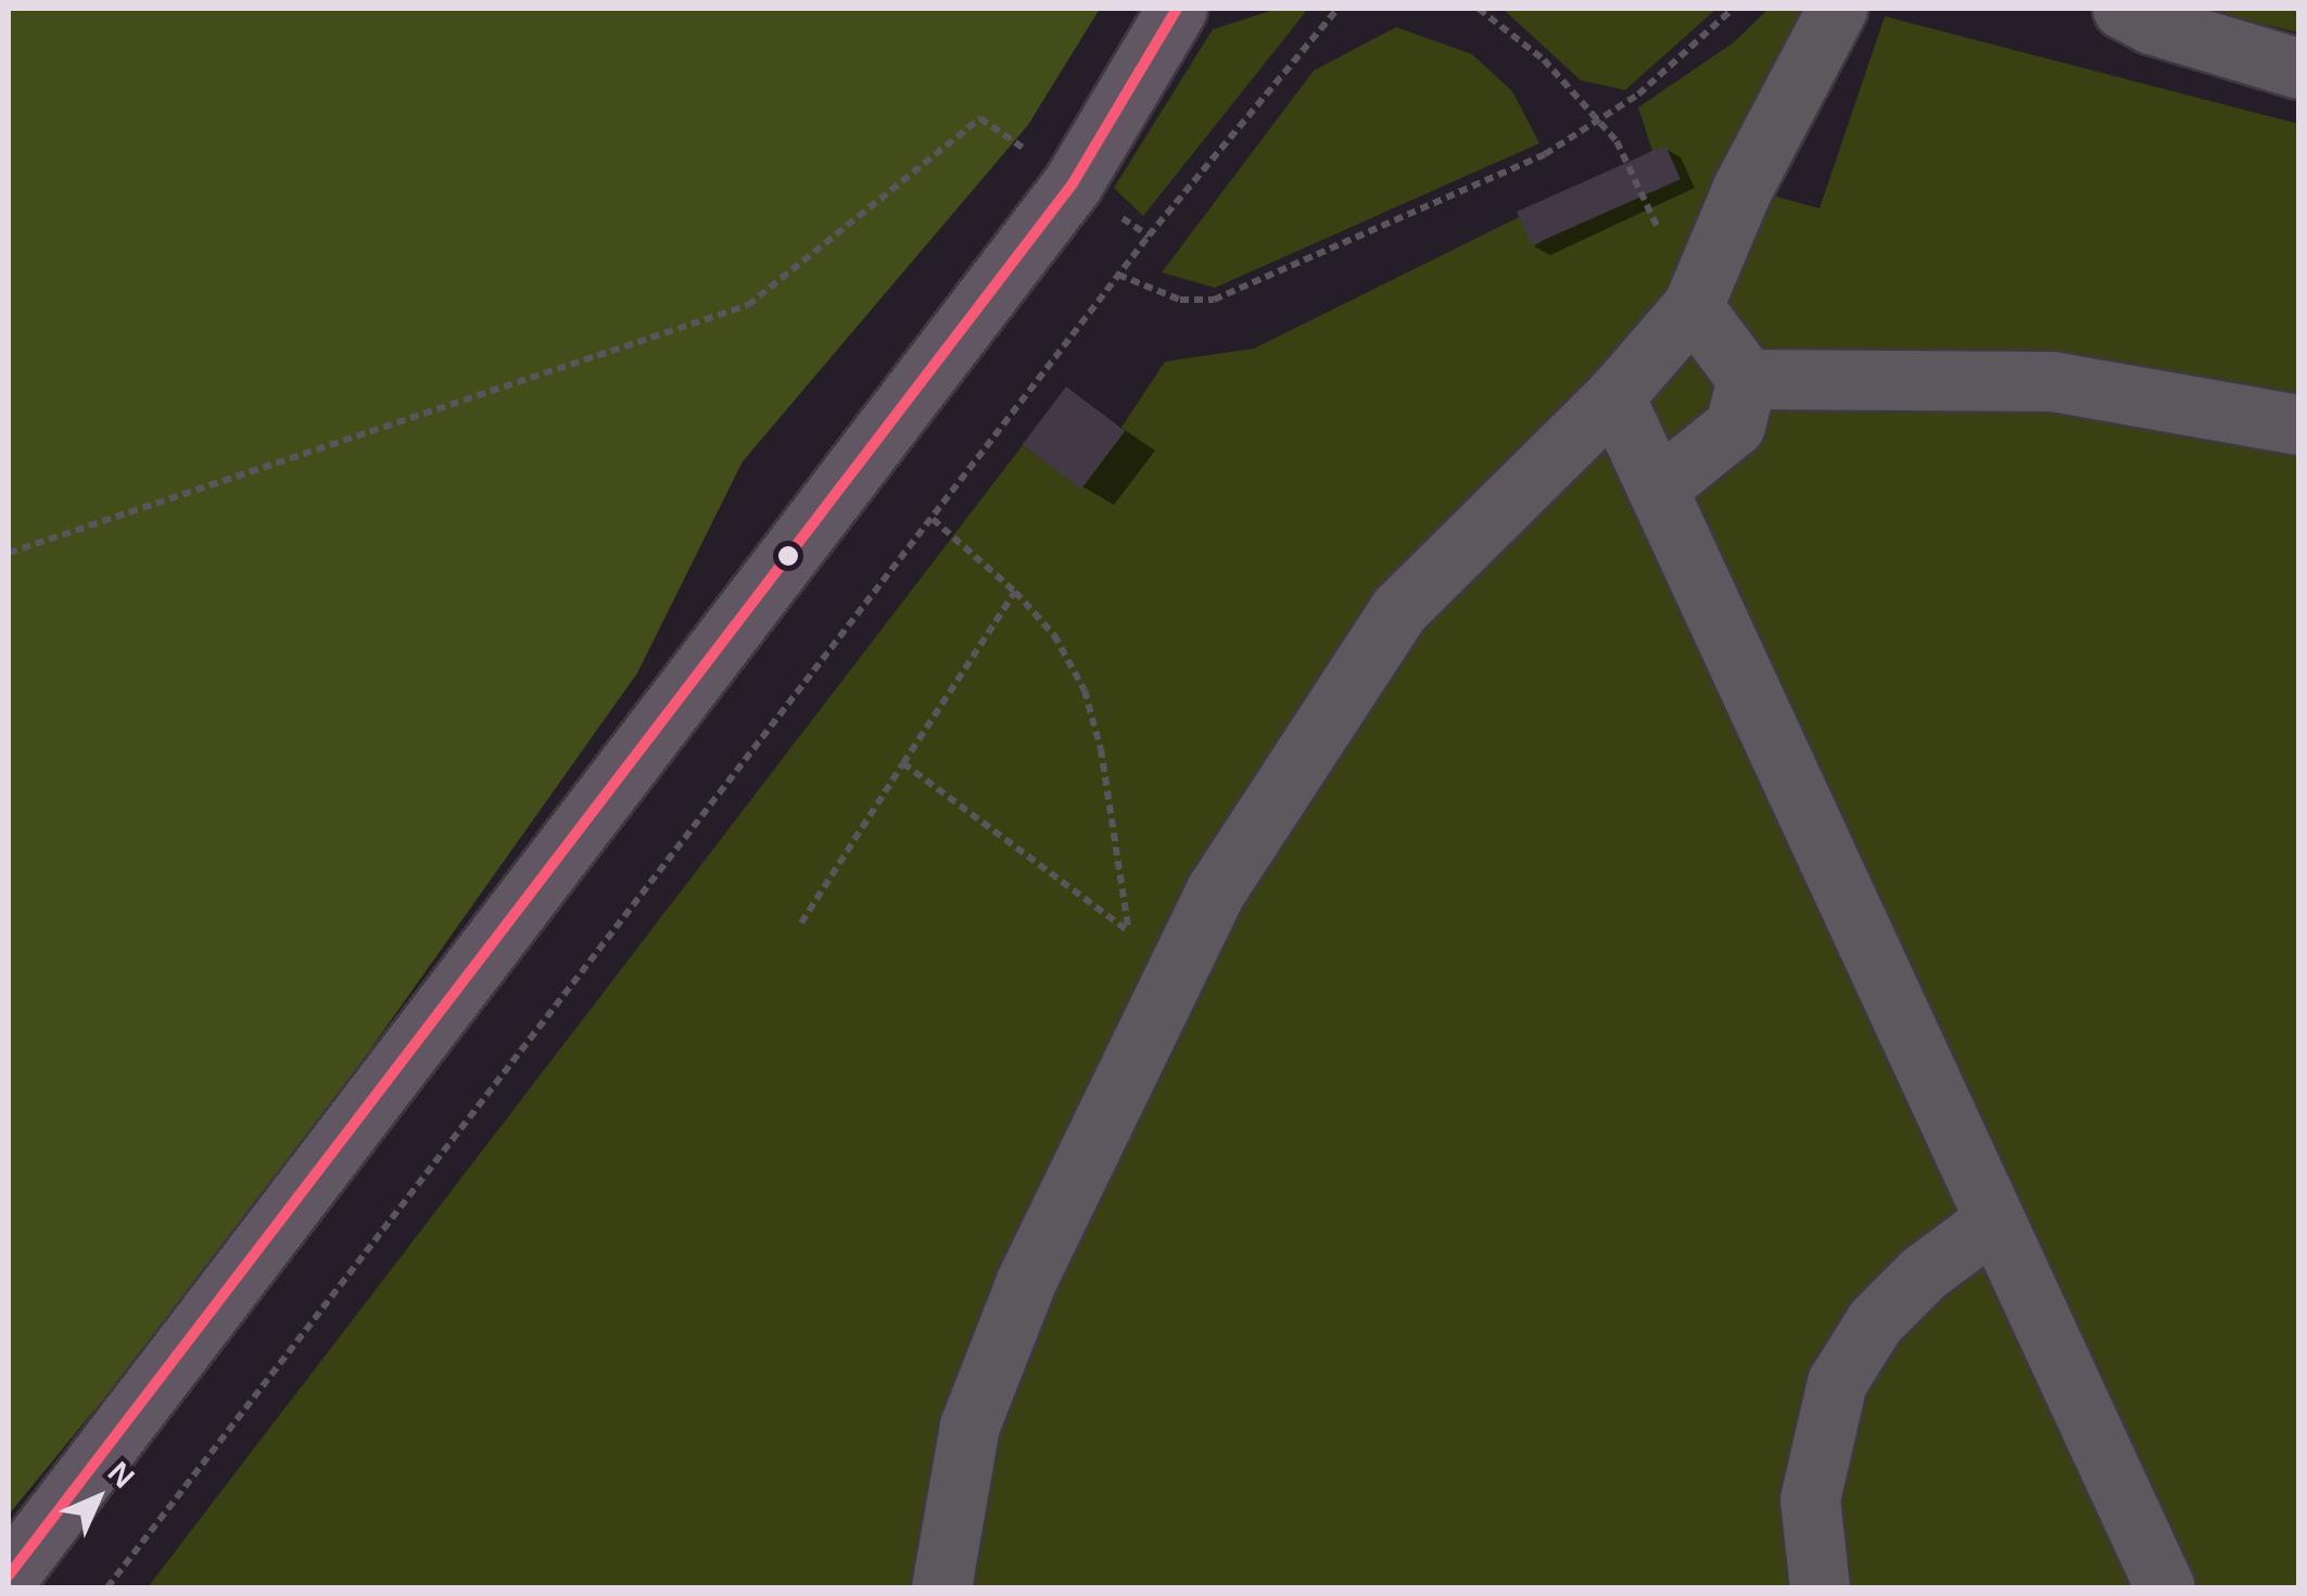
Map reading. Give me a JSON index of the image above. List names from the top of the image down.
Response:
{
  "north": "top right"
}
